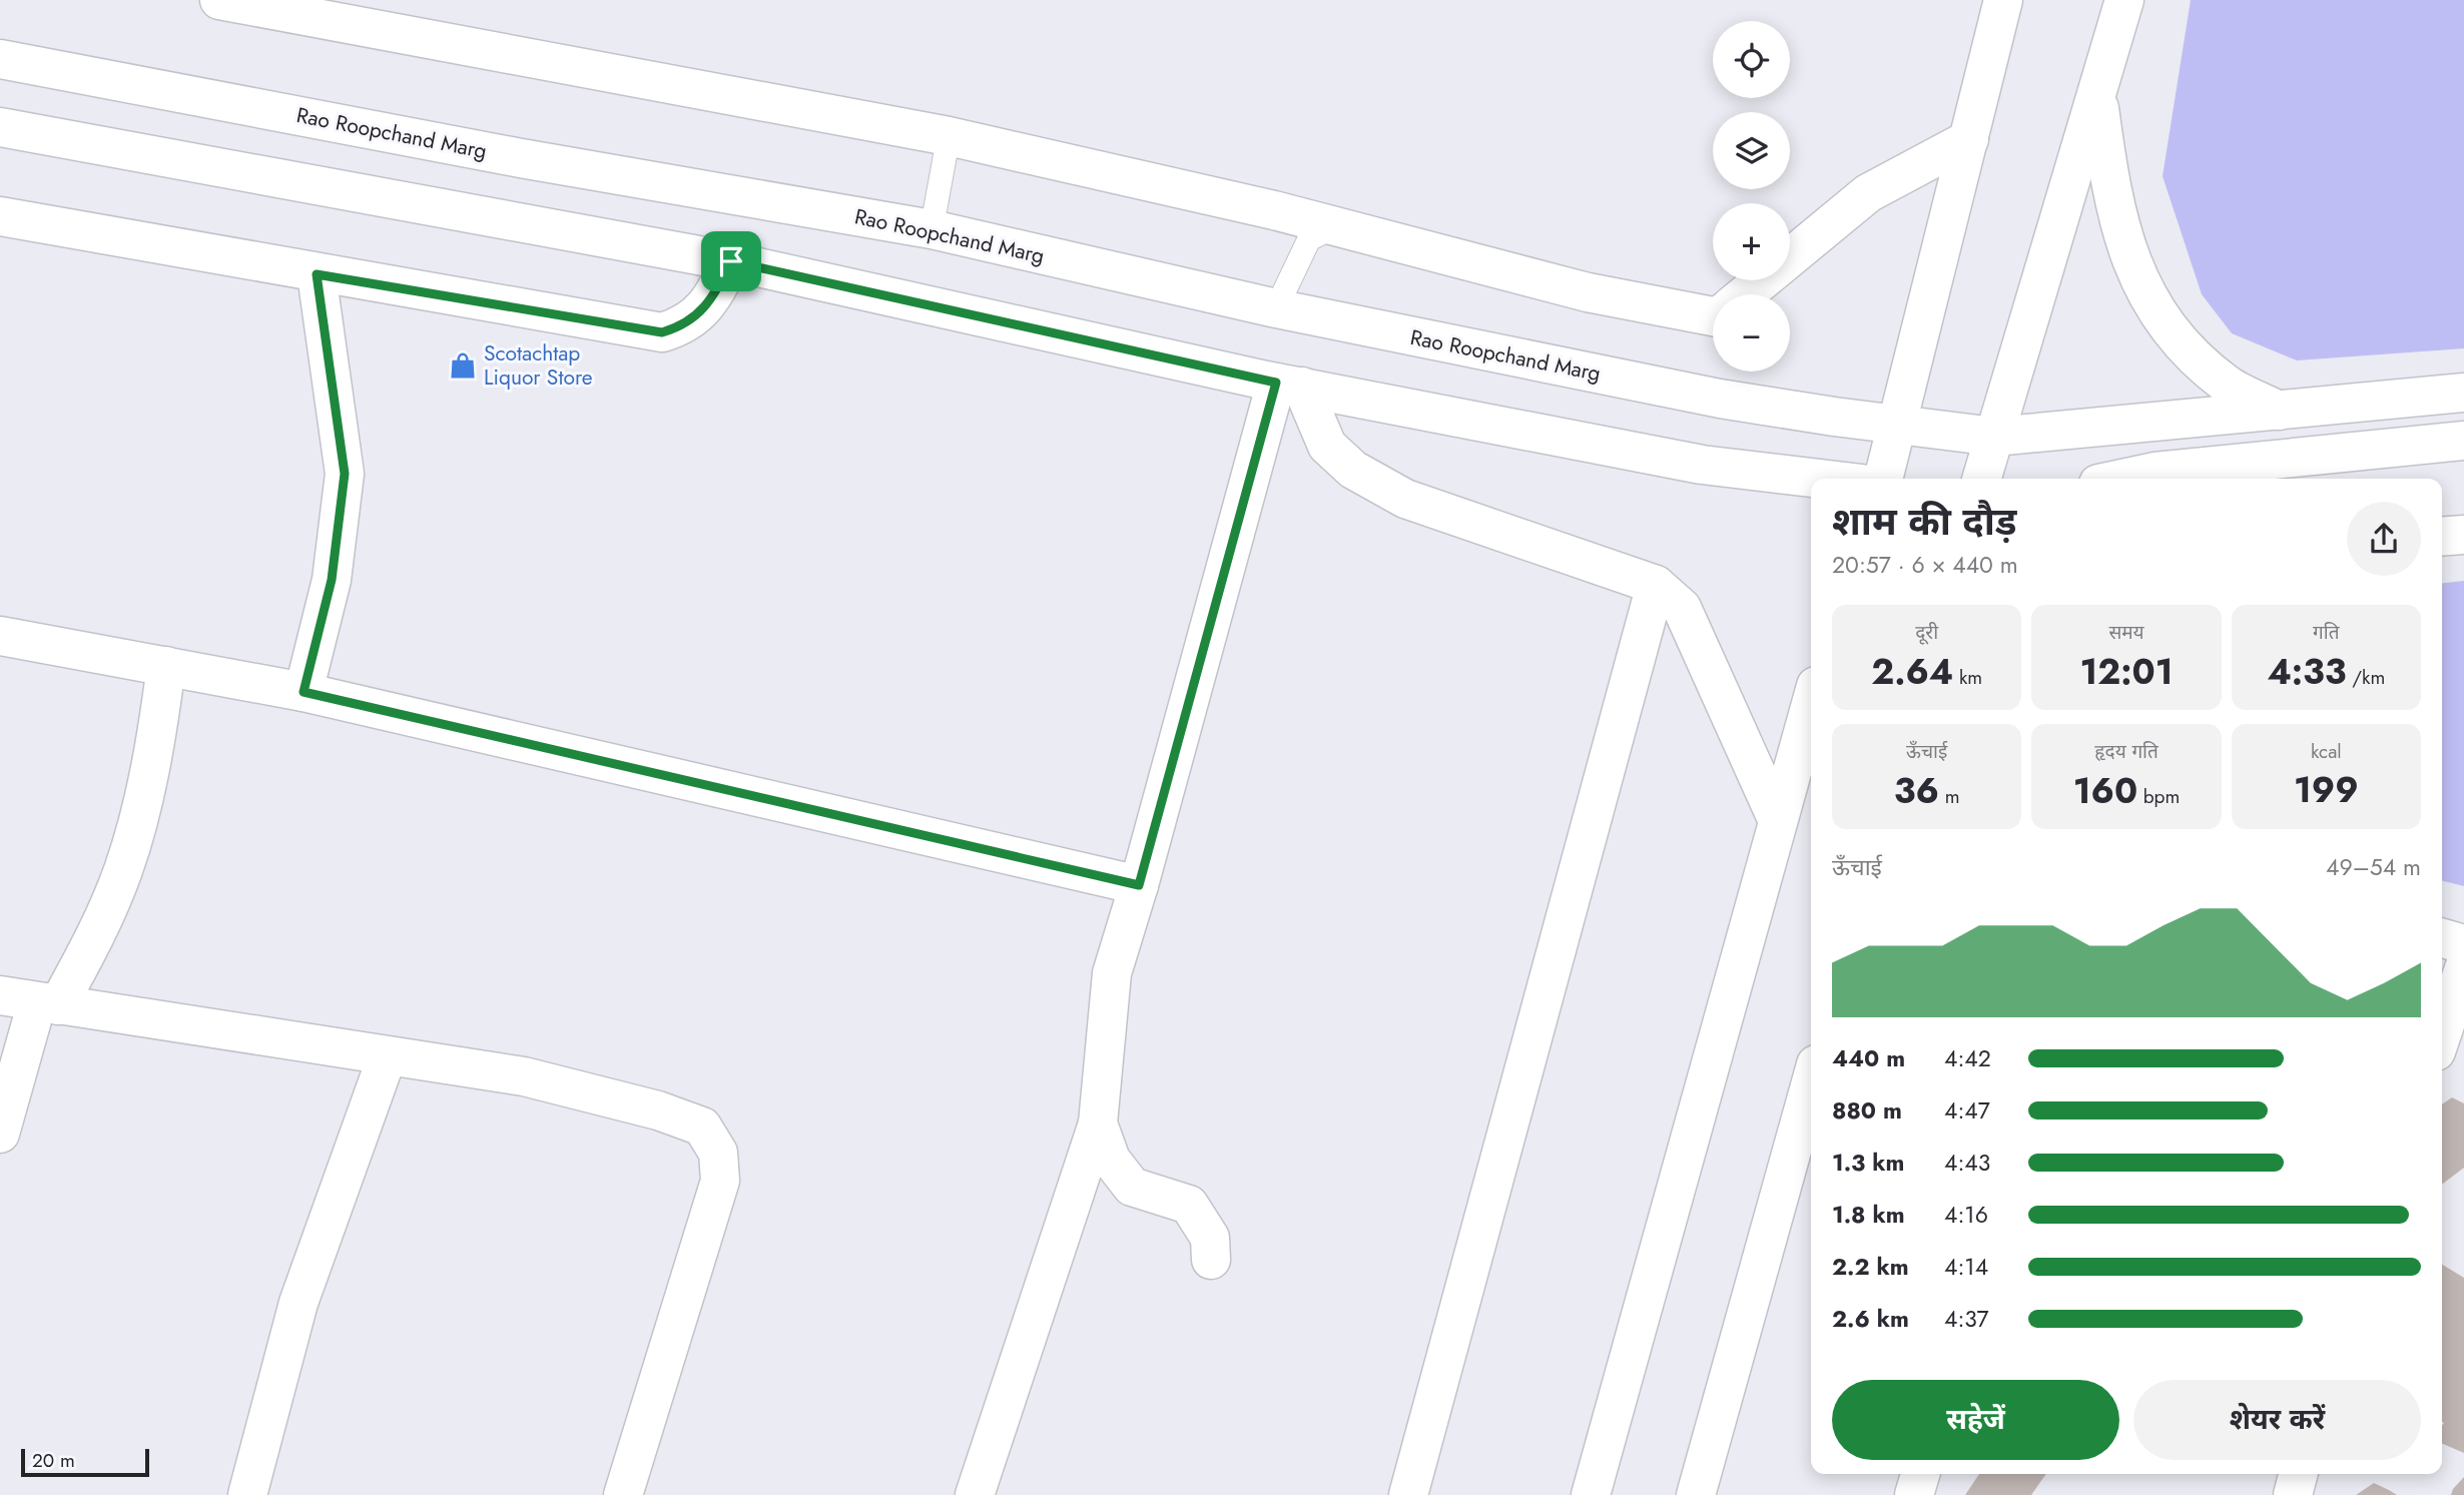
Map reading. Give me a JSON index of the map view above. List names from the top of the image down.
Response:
{
  "streets": {
    "street": ["Rao Roopchand Marg"]
  },
  "places": {
    "shop": ["Scotachtap Liquor Store"]
  },
  "scale_bar": "20 m",
  "page": {
    "map_buttons": ["+", "−"],
    "heading": ["शाम की दौड़", "20:57 · 6 × 440 m"],
    "stats": [
      ["दूरी", "2.64 km"],
      ["समय", "12:01"],
      ["गति", "4:33 /km"],
      ["ऊँचाई", "36 m"],
      ["हृदय गति", "160 bpm"],
      ["kcal", "199"]
    ],
    "chart": ["ऊँचाई", "49–54 m"],
    "list": [
      {
        "name": "440 m",
        "note": "4:42"
      },
      {
        "name": "880 m",
        "note": "4:47"
      },
      {
        "name": "1.3 km",
        "note": "4:43"
      },
      {
        "name": "1.8 km",
        "note": "4:16"
      },
      {
        "name": "2.2 km",
        "note": "4:14"
      },
      {
        "name": "2.6 km",
        "note": "4:37"
      }
    ],
    "buttons": ["सहेजें", "शेयर करें"],
    "scale": "20 m"
  }
}
